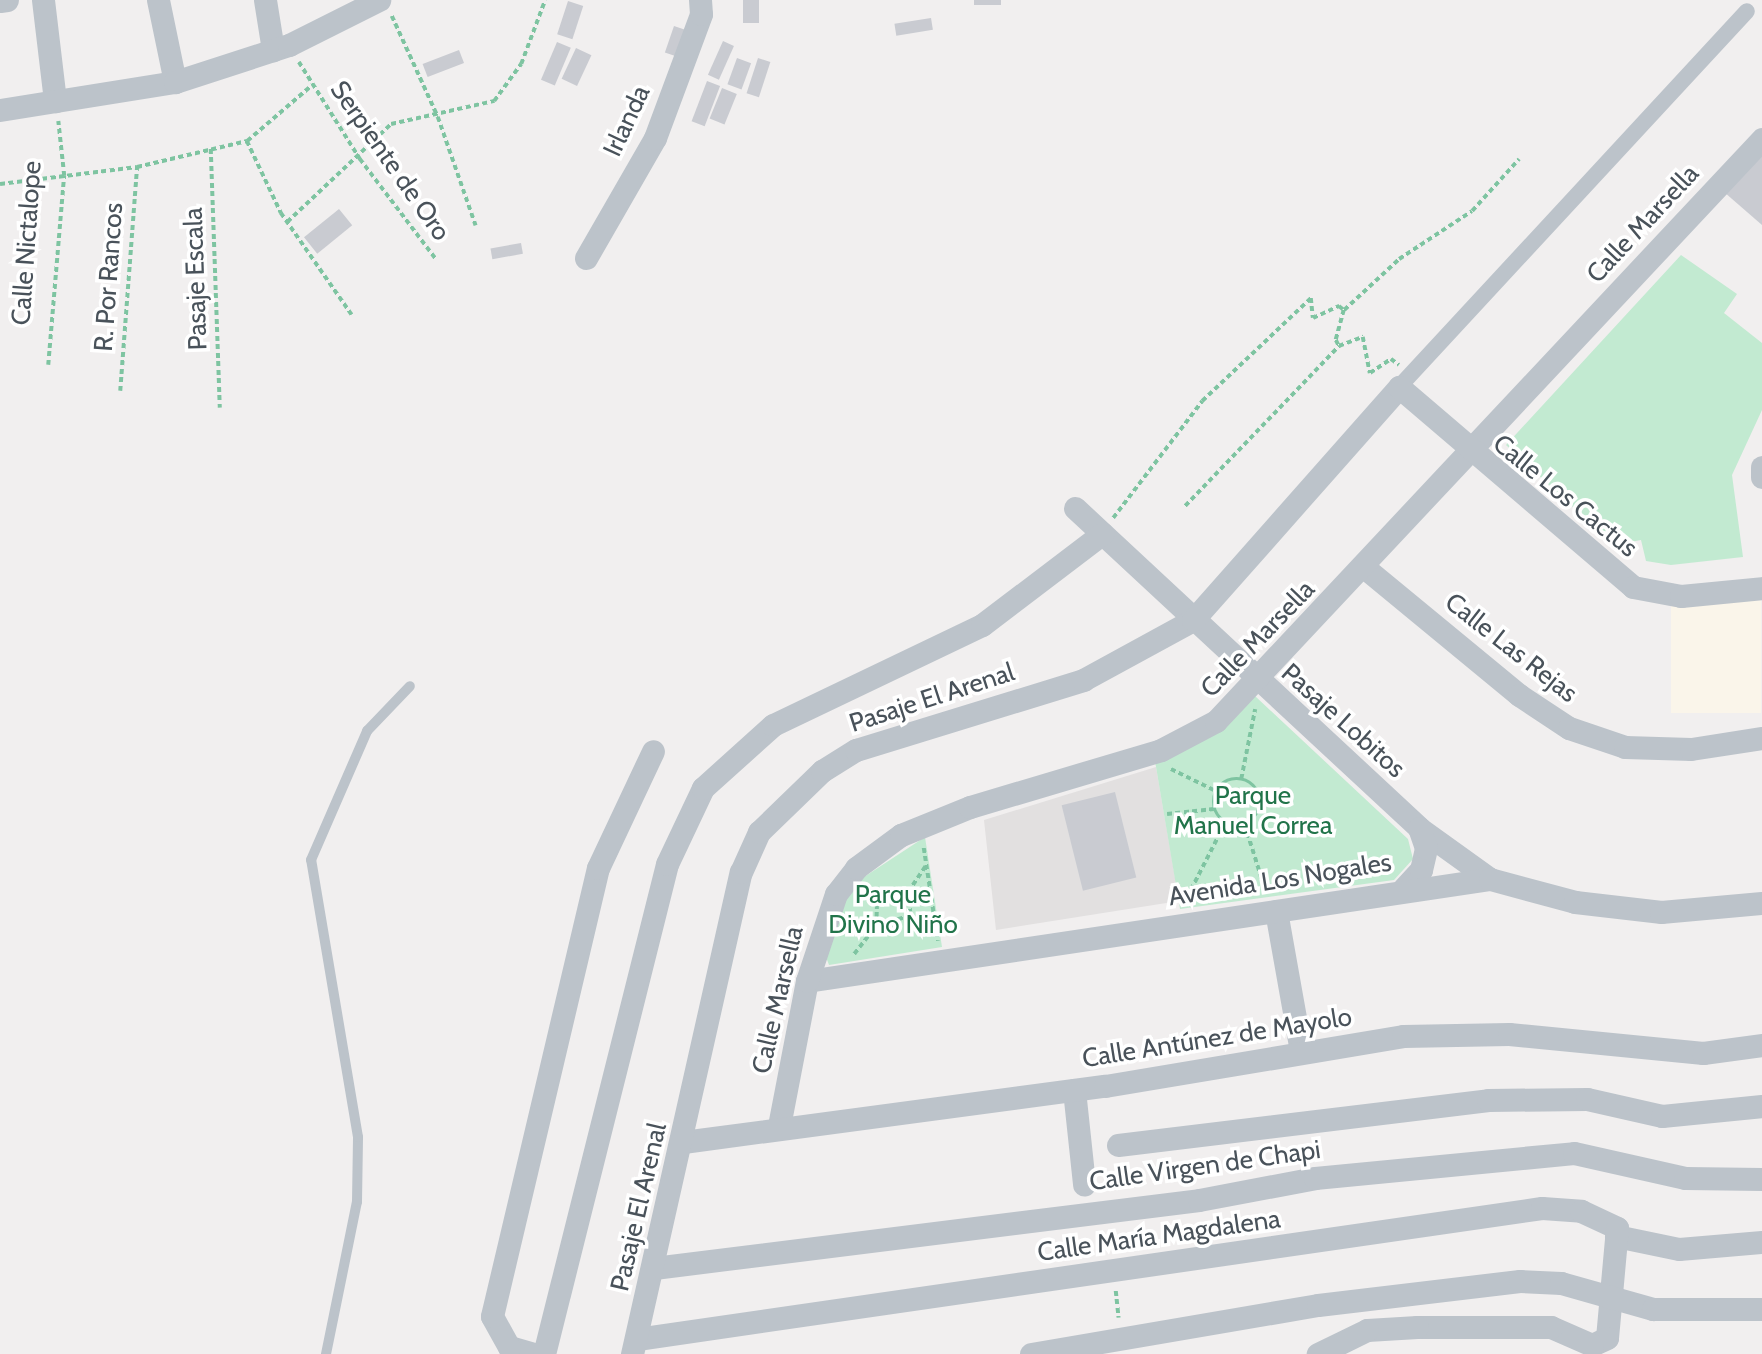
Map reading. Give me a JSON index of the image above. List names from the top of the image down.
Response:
{
  "streets": {
    "street": [
      "Irlanda",
      "Calle Marsella",
      "Calle Los Cactus",
      "Calle Las Rejas",
      "Pasaje El Arenal",
      "Pasaje Lobitos",
      "Avenida Los Nogales",
      "Calle Antúnez de Mayolo",
      "Calle Virgen de Chapi",
      "Calle María Magdalena"
    ],
    "path": [
      "Serpiente de Oro",
      "Calle Nictalope",
      "R. Por Rancos",
      "Pasaje Escala"
    ]
  },
  "crossings": [
    ["Calle Marsella", "Calle Los Cactus"],
    ["Calle Marsella", "Calle Las Rejas"],
    ["Calle Marsella", "Pasaje Lobitos"],
    ["Calle Marsella", "Avenida Los Nogales"],
    ["Calle Marsella", "Calle Antúnez de Mayolo"],
    ["Calle Los Cactus", "Pasaje El Arenal"],
    ["Pasaje El Arenal", "Pasaje Lobitos"],
    ["Pasaje El Arenal", "Calle Antúnez de Mayolo"],
    ["Pasaje El Arenal", "Calle Virgen de Chapi"],
    ["Pasaje El Arenal", "Calle María Magdalena"],
    ["Pasaje Lobitos", "Avenida Los Nogales"]
  ],
  "parks": ["Parque Manuel Correa", "Parque Divino Niño"]
}
